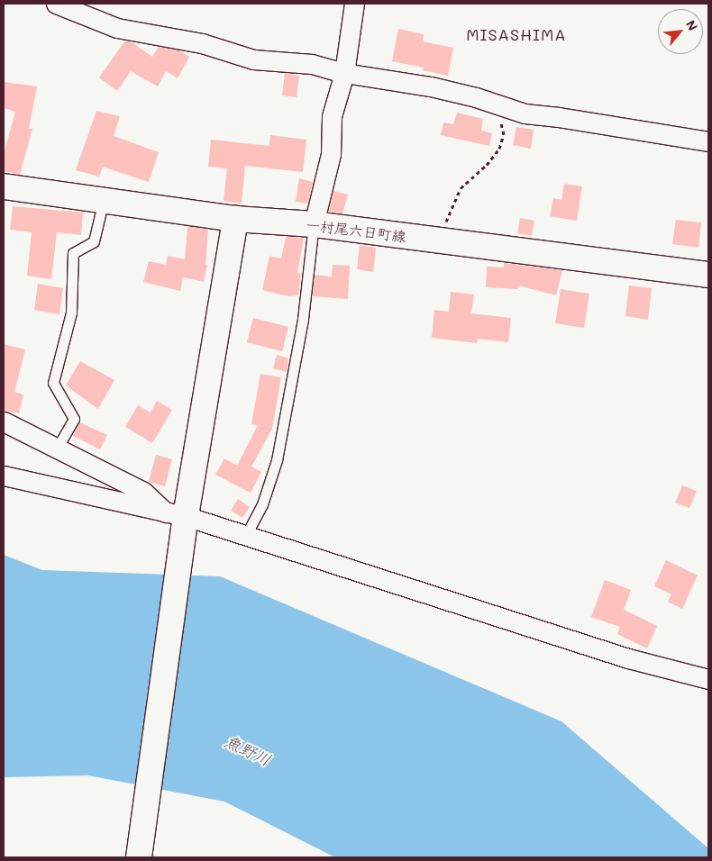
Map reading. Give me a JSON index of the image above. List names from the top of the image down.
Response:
{
  "streets": {
    "main road": ["一村尾六日町線"]
  },
  "districts": ["MISASHIMA"],
  "water": ["魚野川"],
  "north": "top right"
}
